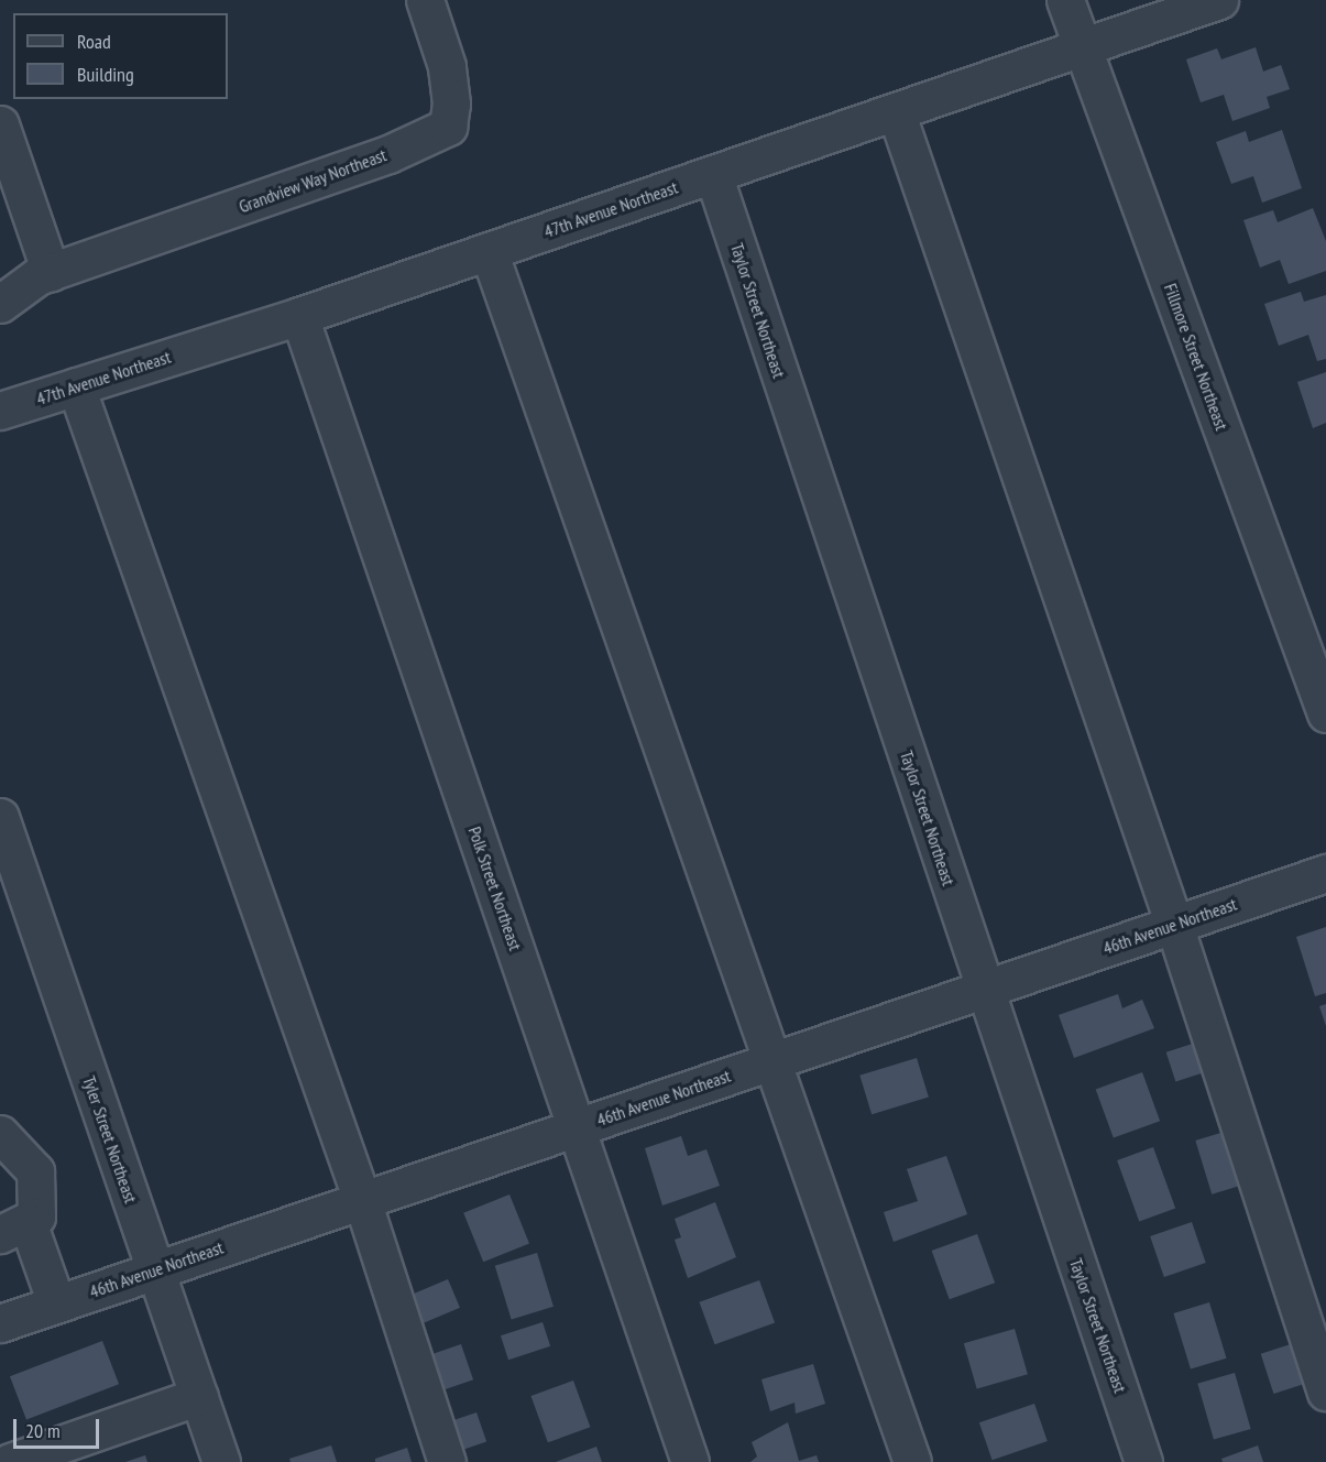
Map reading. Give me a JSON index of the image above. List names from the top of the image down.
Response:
{
  "streets": {
    "street": [
      "Grandview Way Northeast",
      "47th Avenue Northeast",
      "Taylor Street Northeast",
      "Fillmore Street Northeast",
      "Polk Street Northeast",
      "46th Avenue Northeast",
      "Tyler Street Northeast"
    ]
  },
  "crossings": [
    ["47th Avenue Northeast", "Taylor Street Northeast"],
    ["47th Avenue Northeast", "Fillmore Street Northeast"],
    ["47th Avenue Northeast", "Polk Street Northeast"],
    ["Taylor Street Northeast", "46th Avenue Northeast"],
    ["Polk Street Northeast", "46th Avenue Northeast"],
    ["46th Avenue Northeast", "Tyler Street Northeast"]
  ],
  "legend": ["Road", "Building"],
  "scale_bar": "20 m"
}
